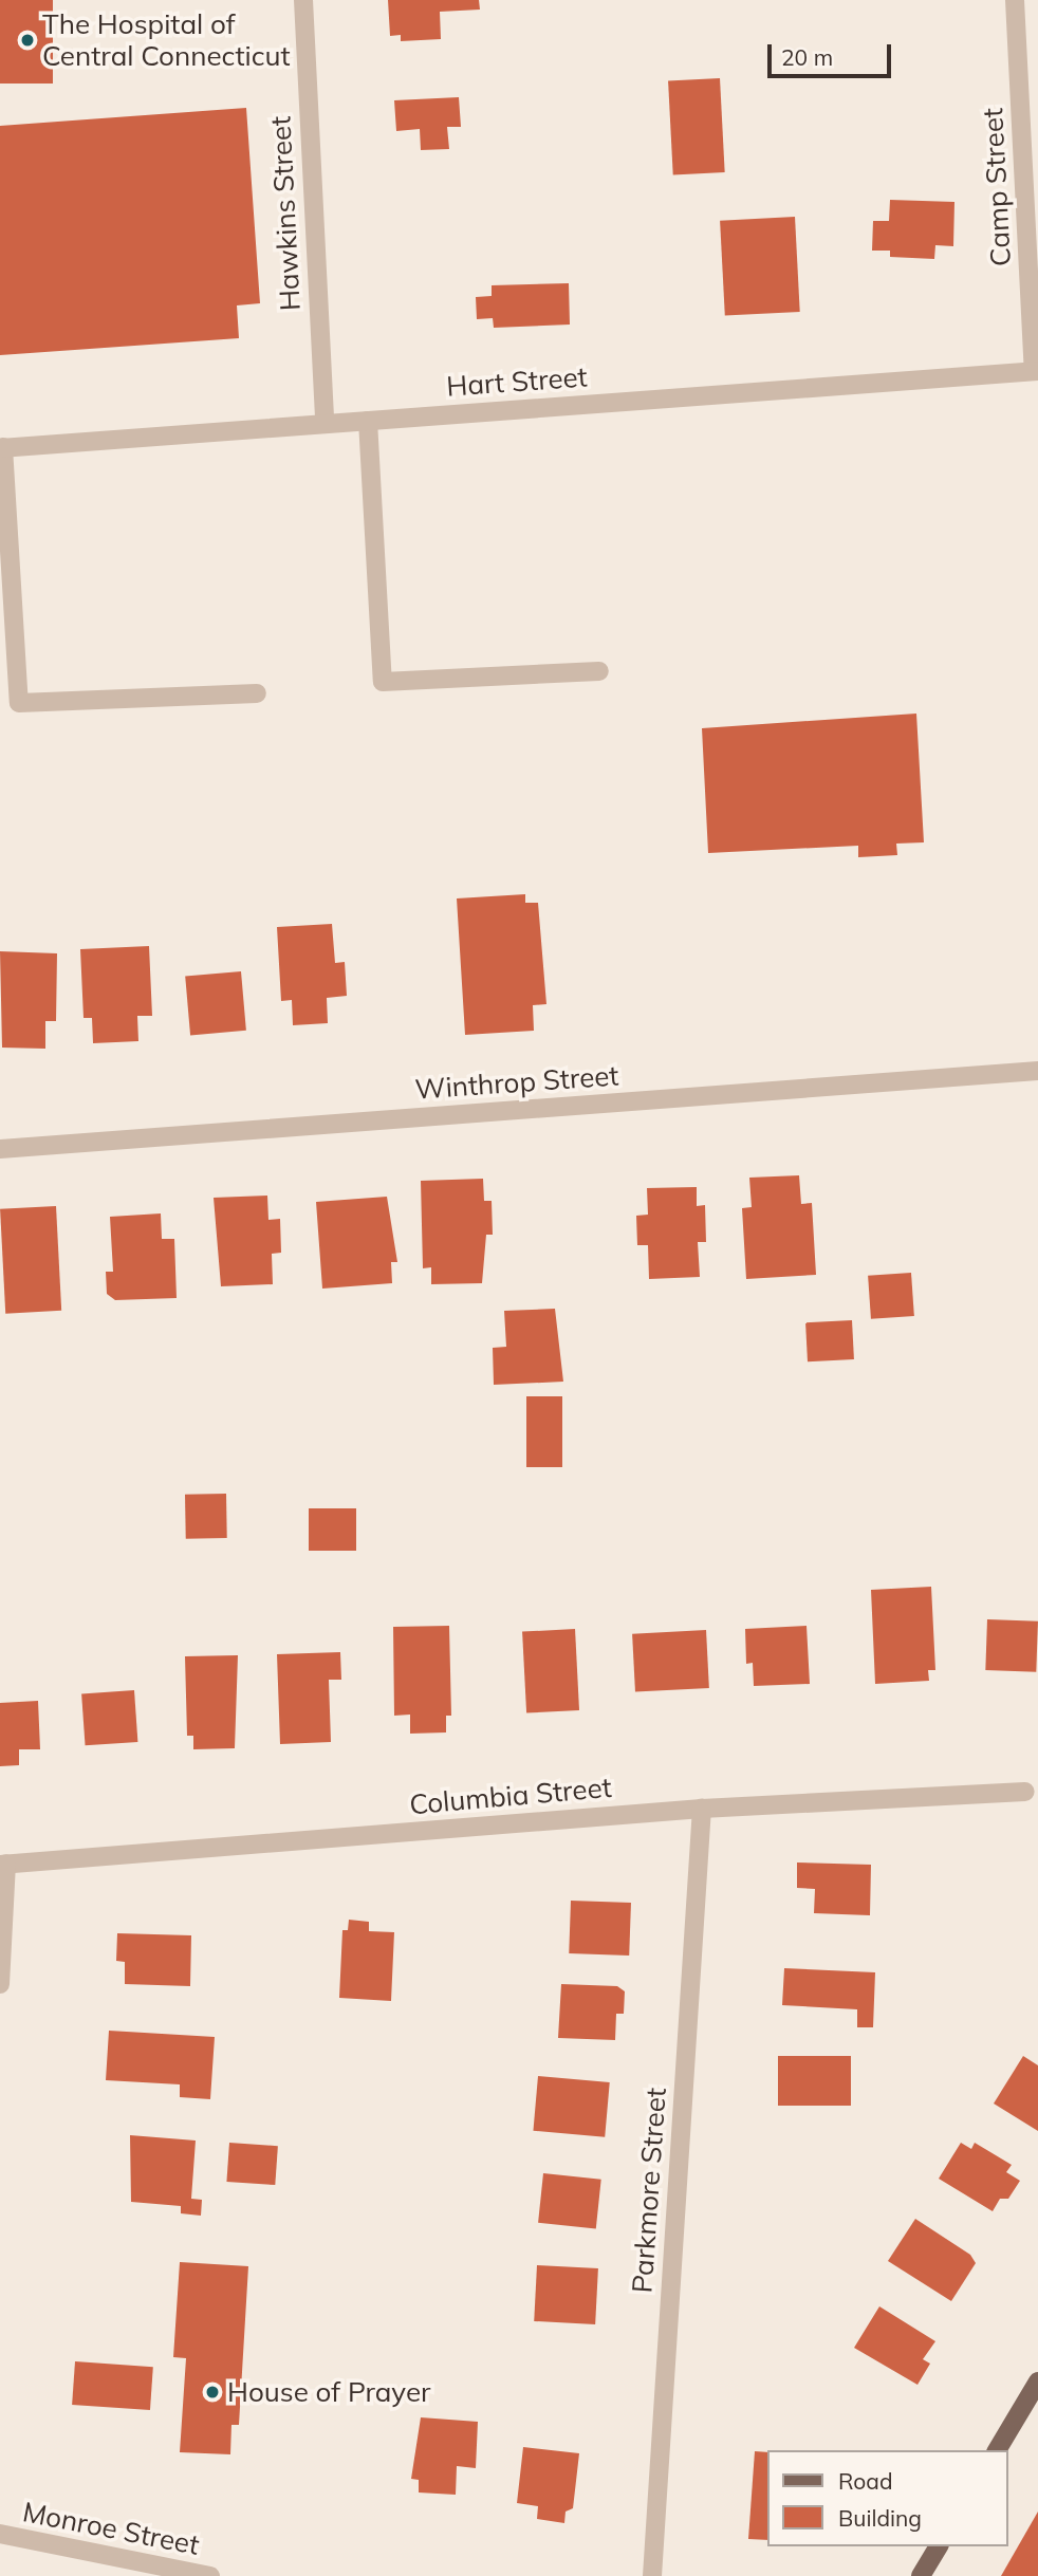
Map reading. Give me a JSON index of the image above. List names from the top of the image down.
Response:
{
  "streets": {
    "street": [
      "Camp Street",
      "Hawkins Street",
      "Hart Street",
      "Winthrop Street",
      "Columbia Street",
      "Parkmore Street",
      "Monroe Street"
    ]
  },
  "crossings": [
    ["Camp Street", "Hart Street"],
    ["Hawkins Street", "Hart Street"],
    ["Columbia Street", "Parkmore Street"]
  ],
  "places": ["The Hospital of Central Connecticut", "House of Prayer"],
  "legend": ["Road", "Building"],
  "scale_bar": "20 m"
}
